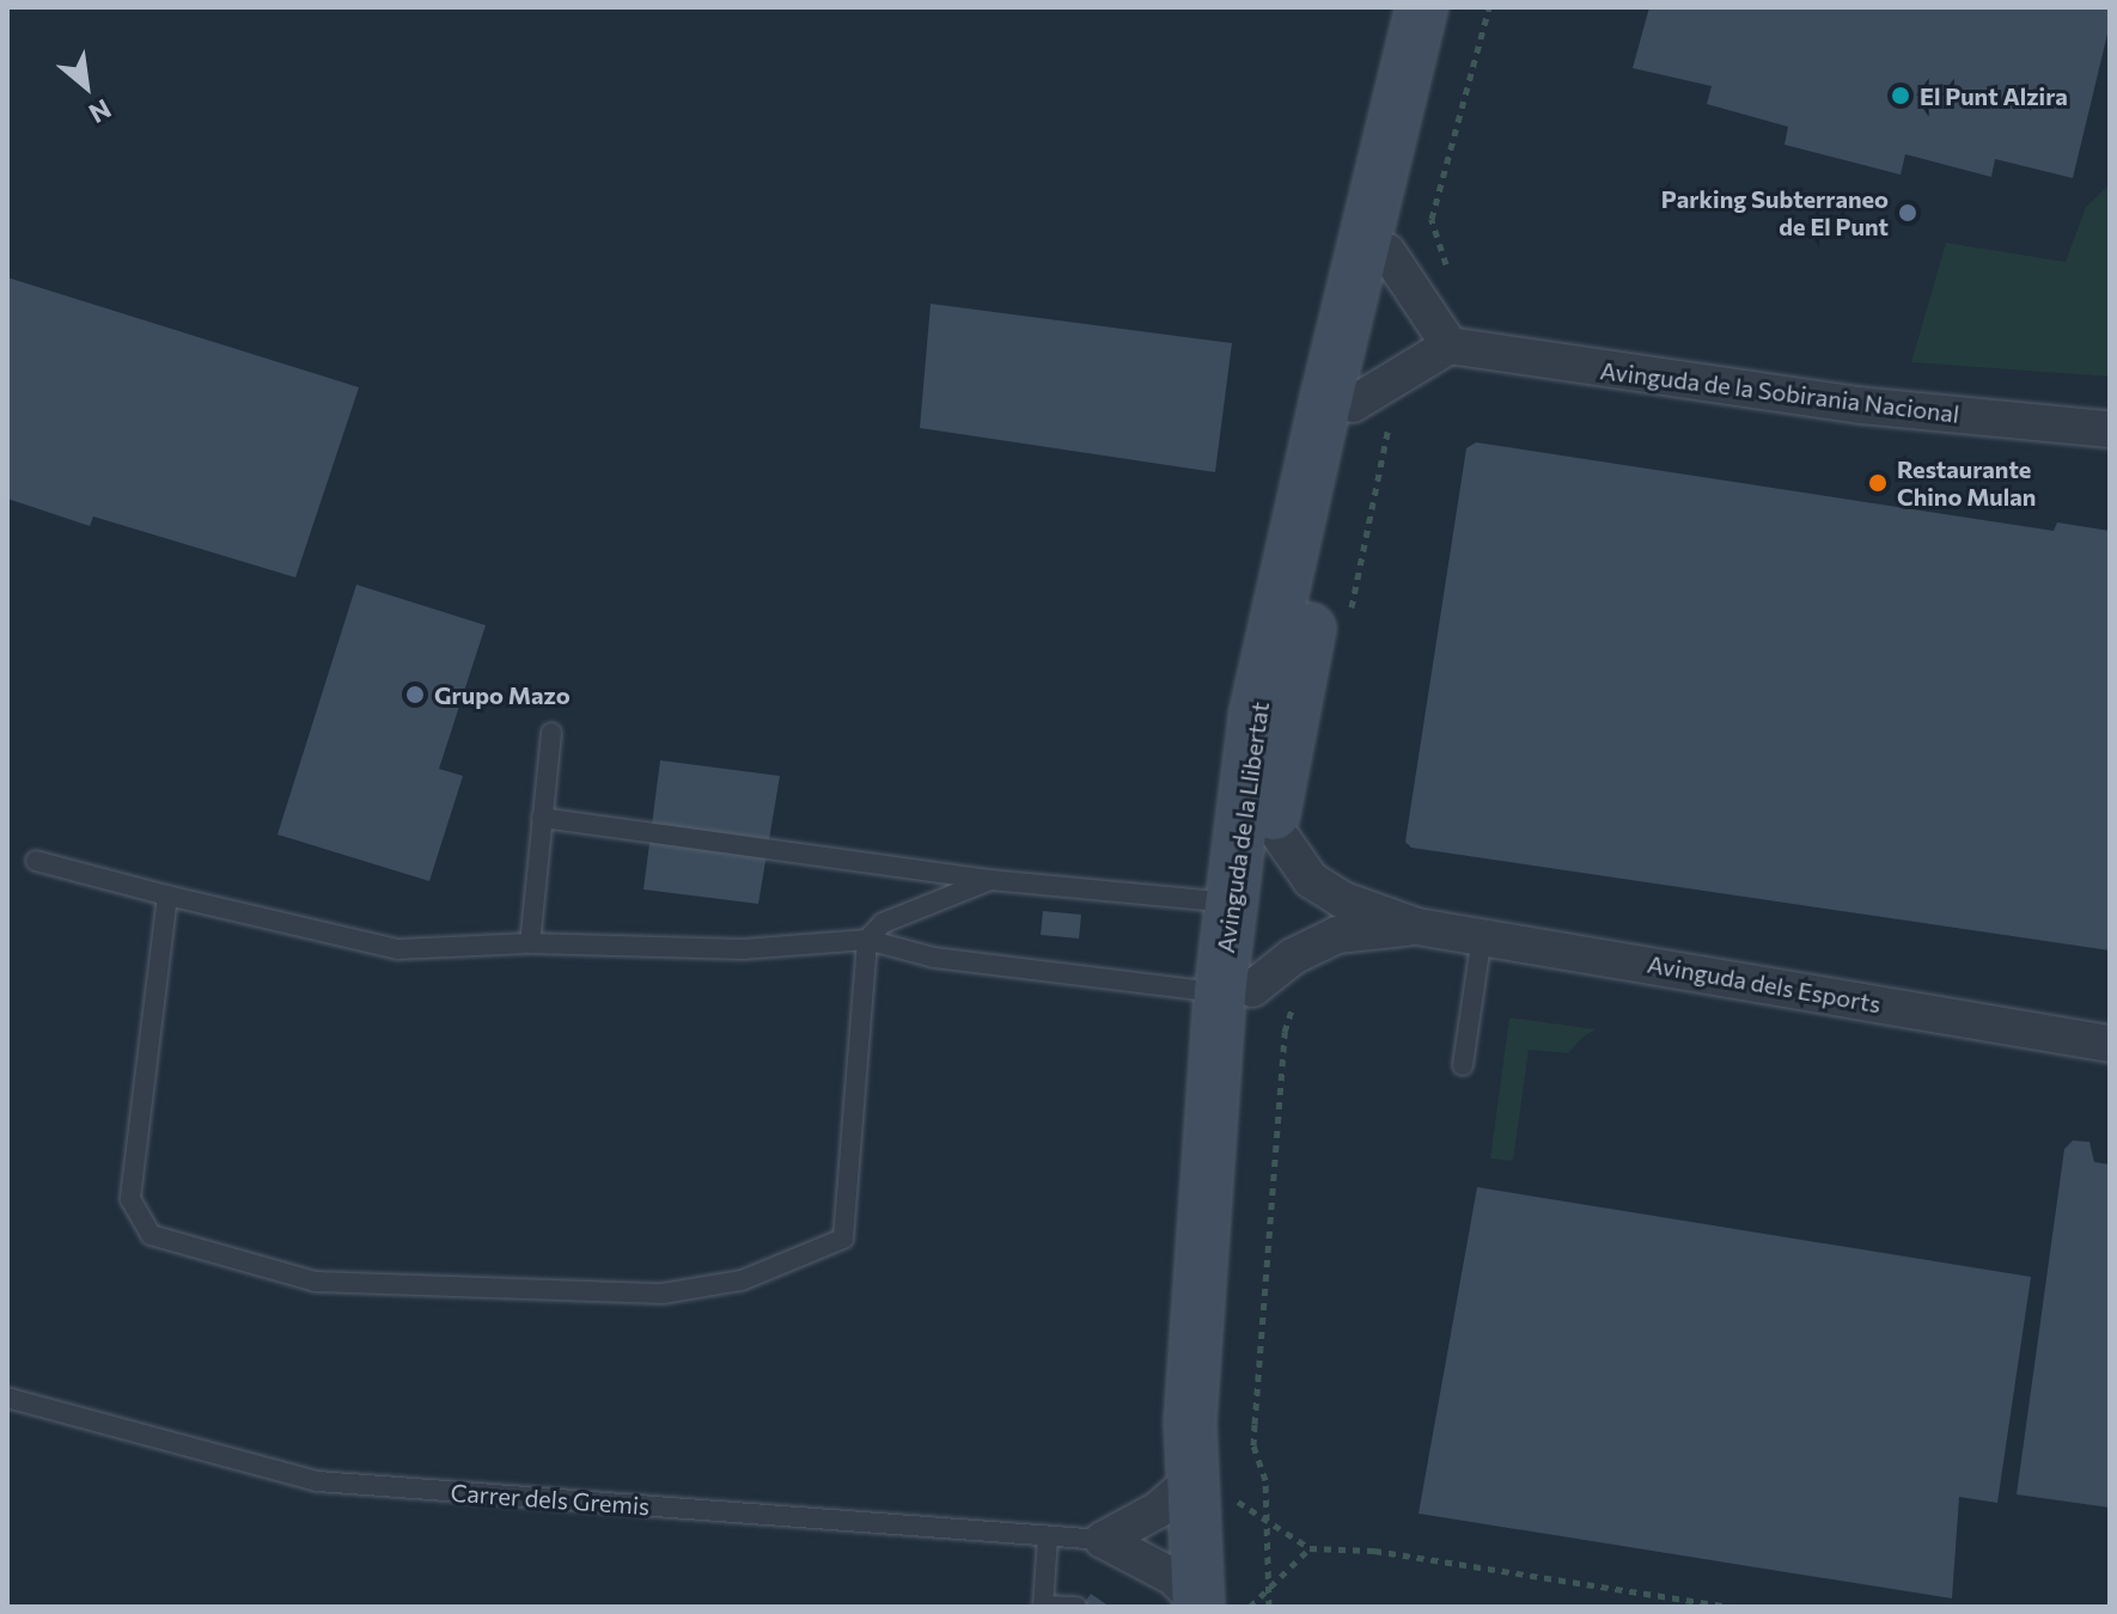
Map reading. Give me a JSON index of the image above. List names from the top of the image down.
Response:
{
  "streets": {
    "main road": ["Avinguda de la Llibertat"],
    "street": ["Avinguda de la Sobirania Nacional", "Avinguda dels Esports", "Carrer dels Gremis"]
  },
  "crossings": [
    ["Avinguda de la Llibertat", "Avinguda dels Esports"],
    ["Avinguda de la Llibertat", "Carrer dels Gremis"]
  ],
  "places": [
    "El Punt Alzira",
    "Parking Subterraneo de El Punt",
    "Restaurante Chino Mulan",
    "Grupo Mazo"
  ],
  "north": "bottom right"
}
